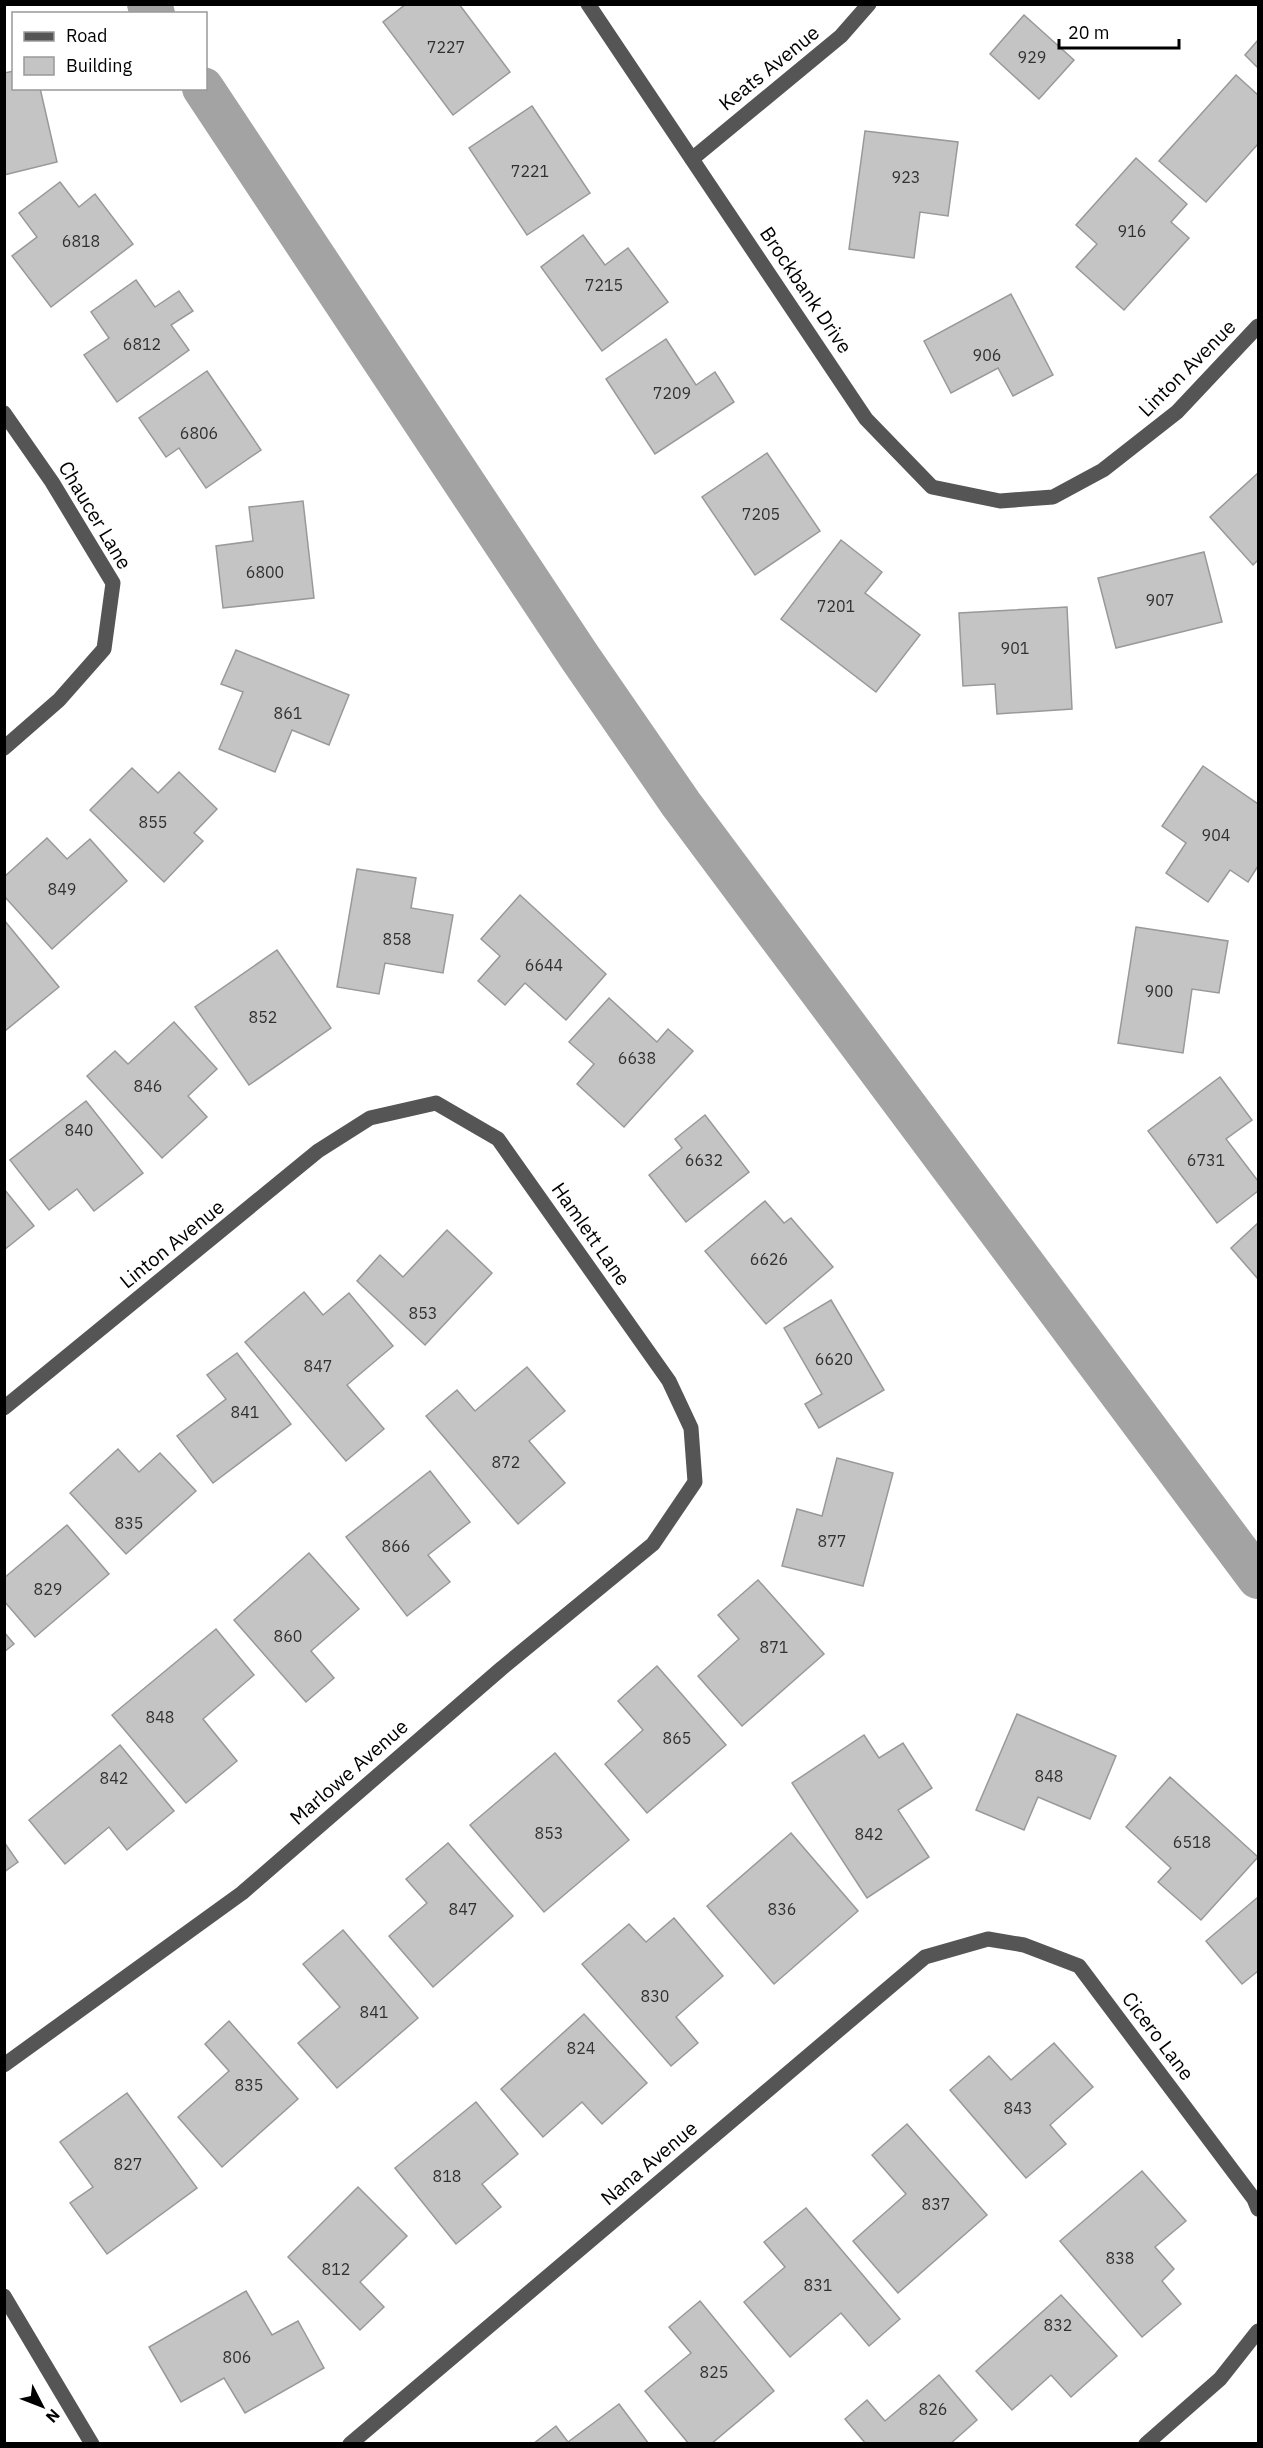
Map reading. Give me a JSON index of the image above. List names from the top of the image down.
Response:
{
  "streets": {
    "street": [
      "Keats Avenue",
      "Brockbank Drive",
      "Linton Avenue",
      "Chaucer Lane",
      "Hamlett Lane",
      "Marlowe Avenue",
      "Cicero Lane",
      "Nana Avenue"
    ]
  },
  "crossings": [
    ["Keats Avenue", "Brockbank Drive"],
    ["Brockbank Drive", "Linton Avenue"],
    ["Linton Avenue", "Hamlett Lane"],
    ["Hamlett Lane", "Marlowe Avenue"],
    ["Cicero Lane", "Nana Avenue"]
  ],
  "house_numbers": [
    "7227",
    "929",
    "7221",
    "923",
    "916",
    "6818",
    "7215",
    "6812",
    "906",
    "7209",
    "6806",
    "7205",
    "6800",
    "907",
    "7201",
    "901",
    "861",
    "855",
    "904",
    "849",
    "858",
    "6644",
    "900",
    "852",
    "6638",
    "846",
    "840",
    "6632",
    "6731",
    "6626",
    "853",
    "6620",
    "847",
    "841",
    "872",
    "835",
    "877",
    "866",
    "829",
    "860",
    "871",
    "848",
    "865",
    "848",
    "842",
    "853",
    "842",
    "6518",
    "847",
    "836",
    "830",
    "841",
    "824",
    "835",
    "843",
    "827",
    "818",
    "837",
    "838",
    "812",
    "831",
    "832",
    "806",
    "825",
    "826"
  ],
  "legend": ["Road", "Building"],
  "scale_bar": "20 m",
  "north": "bottom right"
}
